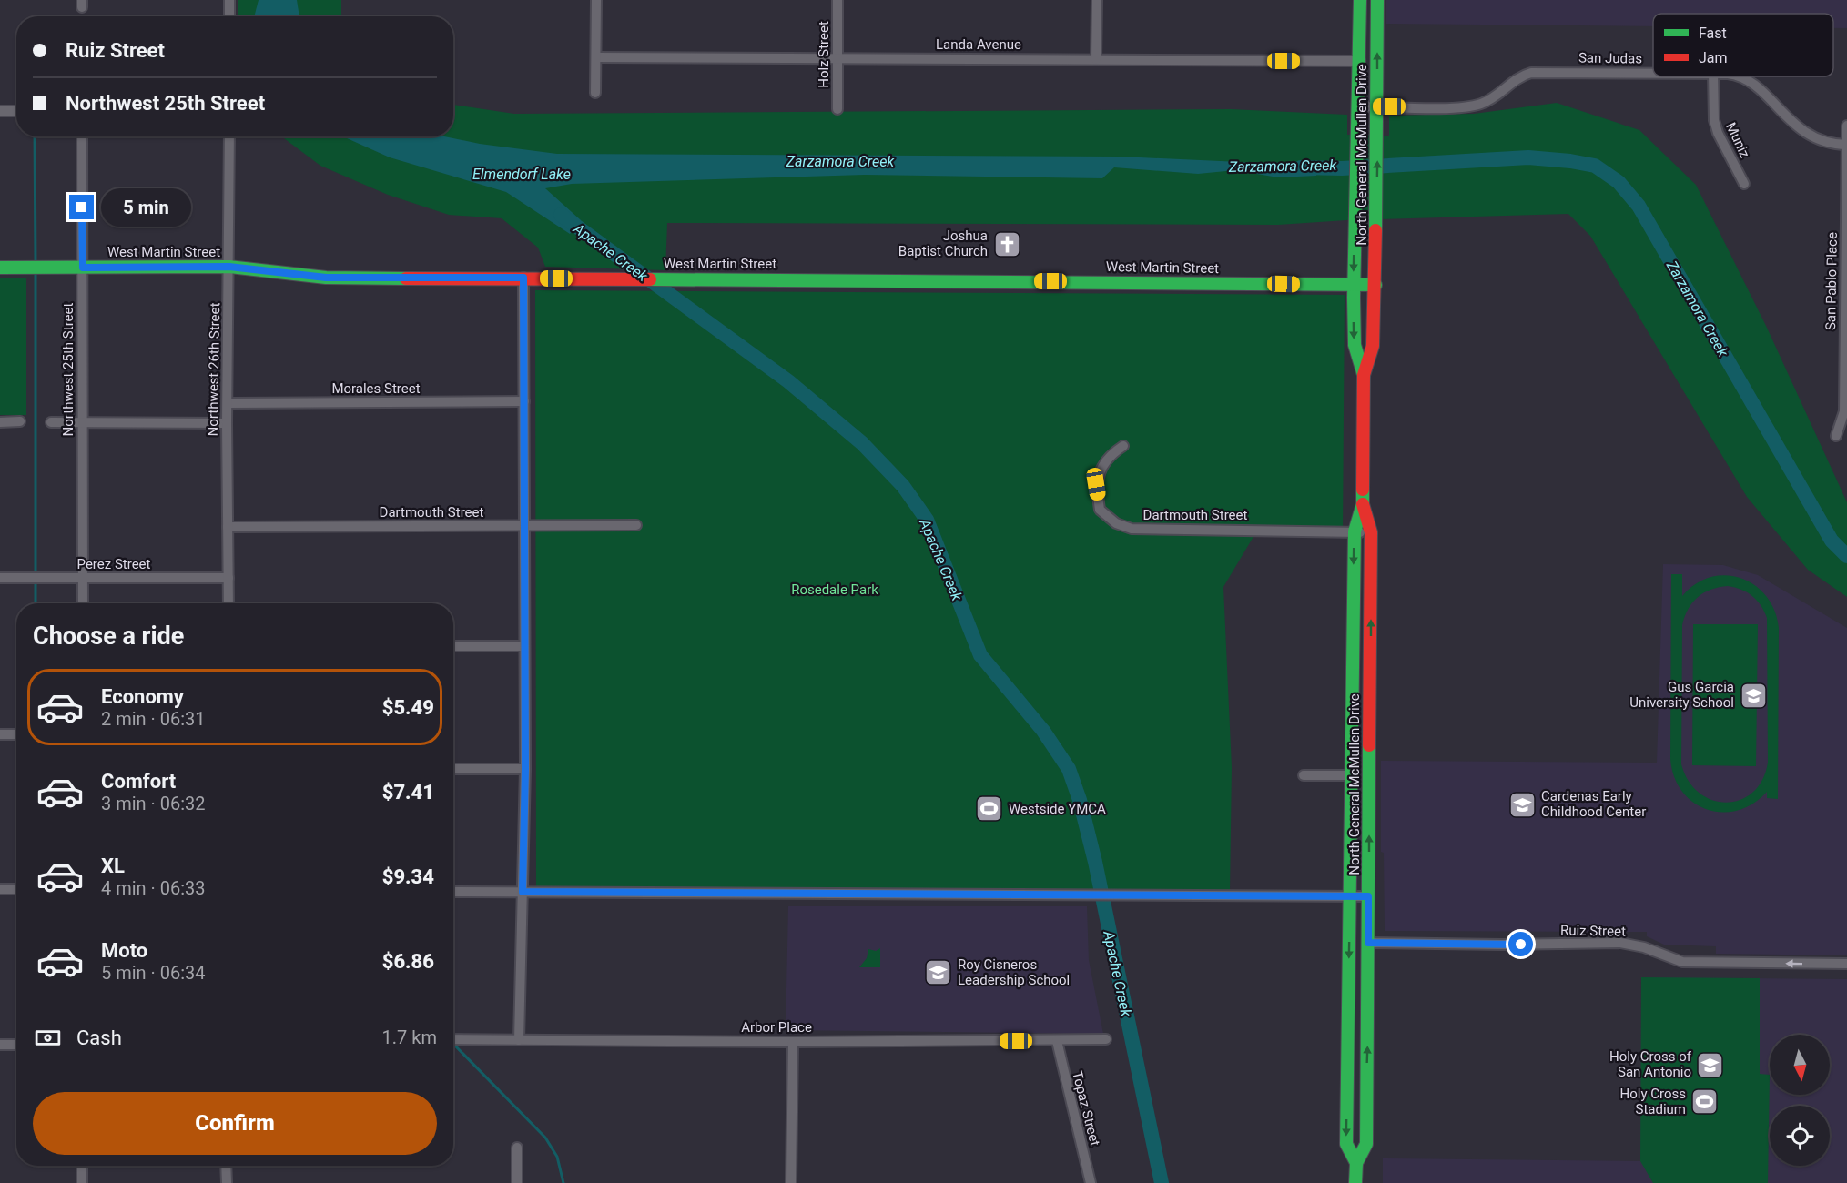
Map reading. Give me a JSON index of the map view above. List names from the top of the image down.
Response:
{
  "streets": {
    "main road": ["North General McMullen Drive", "West Martin Street"],
    "street": [
      "Landa Avenue",
      "Holz Street",
      "San Judas",
      "Muniz",
      "San Pablo Place",
      "Northwest 25th Street",
      "Northwest 26th Street",
      "Morales Street",
      "Dartmouth Street",
      "Perez Street",
      "Ruiz Street",
      "Arbor Place",
      "Topaz Street"
    ]
  },
  "crossings": [
    ["Landa Avenue", "Holz Street"],
    ["Landa Avenue", "North General McMullen Drive"],
    ["San Judas", "North General McMullen Drive"],
    ["San Judas", "San Pablo Place"],
    ["North General McMullen Drive", "West Martin Street"],
    ["North General McMullen Drive", "Dartmouth Street"],
    ["North General McMullen Drive", "Ruiz Street"],
    ["West Martin Street", "Northwest 25th Street"],
    ["West Martin Street", "Northwest 26th Street"],
    ["Northwest 25th Street", "Perez Street"],
    ["Northwest 26th Street", "Morales Street"],
    ["Northwest 26th Street", "Dartmouth Street"],
    ["Northwest 26th Street", "Perez Street"],
    ["Arbor Place", "Topaz Street"]
  ],
  "one_way": ["Ruiz Street"],
  "water": ["Zarzamora Creek", "Elmendorf Lake", "Apache Creek"],
  "parks": ["Rosedale Park"],
  "places": {
    "church": ["Joshua Baptist Church"],
    "school or university": [
      "Gus Garcia University School",
      "Cardenas Early Childhood Center",
      "Roy Cisneros Leadership School",
      "Holy Cross of San Antonio"
    ],
    "sports": ["Westside YMCA", "Holy Cross Stadium"]
  },
  "legend": ["Fast", "Jam"],
  "north": "bottom",
  "page": {
    "banner": ["Ruiz Street", "Northwest 25th Street"],
    "bubble": "5 min",
    "heading": "Choose a ride",
    "list": [
      {
        "name": "Economy",
        "note": "2 min · 06:31",
        "value": "$5.49"
      },
      {
        "name": "Comfort",
        "note": "3 min · 06:32",
        "value": "$7.41"
      },
      {
        "name": "XL",
        "note": "4 min · 06:33",
        "value": "$9.34"
      },
      {
        "name": "Moto",
        "note": "5 min · 06:34",
        "value": "$6.86"
      }
    ],
    "pay": ["Cash", "1.7 km"],
    "buttons": "Confirm"
  }
}
